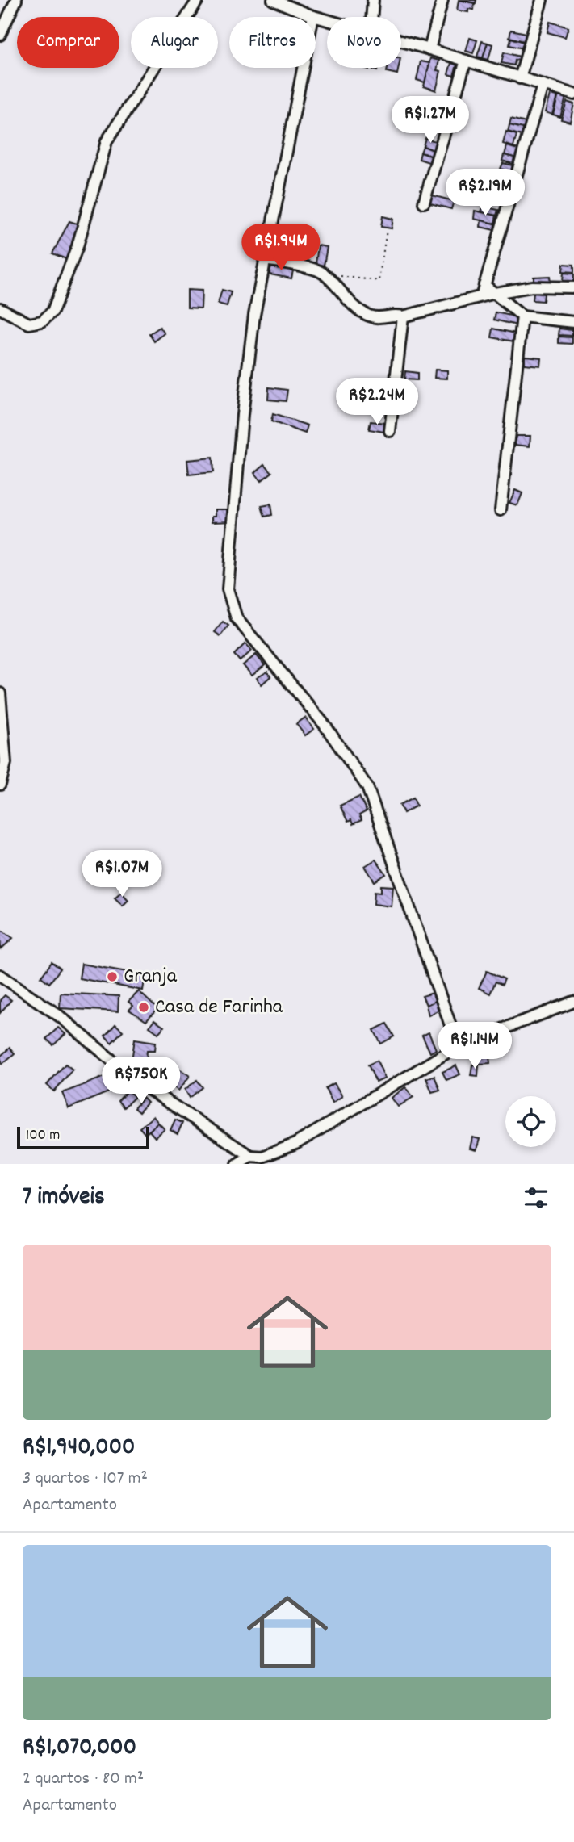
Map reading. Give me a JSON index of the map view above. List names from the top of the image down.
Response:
{
  "places": ["Granja", "Casa de Farinha"],
  "scale_bar": "100 m",
  "page": {
    "chip": [
      "Comprar",
      "Alugar",
      "Filtros",
      "Novo"
    ],
    "price": [
      "R$1.27M",
      "R$2.19M",
      "R$1.94M",
      "R$2.24M",
      "R$1.07M",
      "R$1.14M",
      "R$750K"
    ],
    "scale": "100 m",
    "heading": "7 imóveis",
    "list": [
      {
        "name": "R$1,940,000",
        "note": "3 quartos · 107 m² · Apartamento"
      },
      {
        "name": "R$1,070,000",
        "note": "2 quartos · 80 m² · Apartamento"
      }
    ]
  }
}
